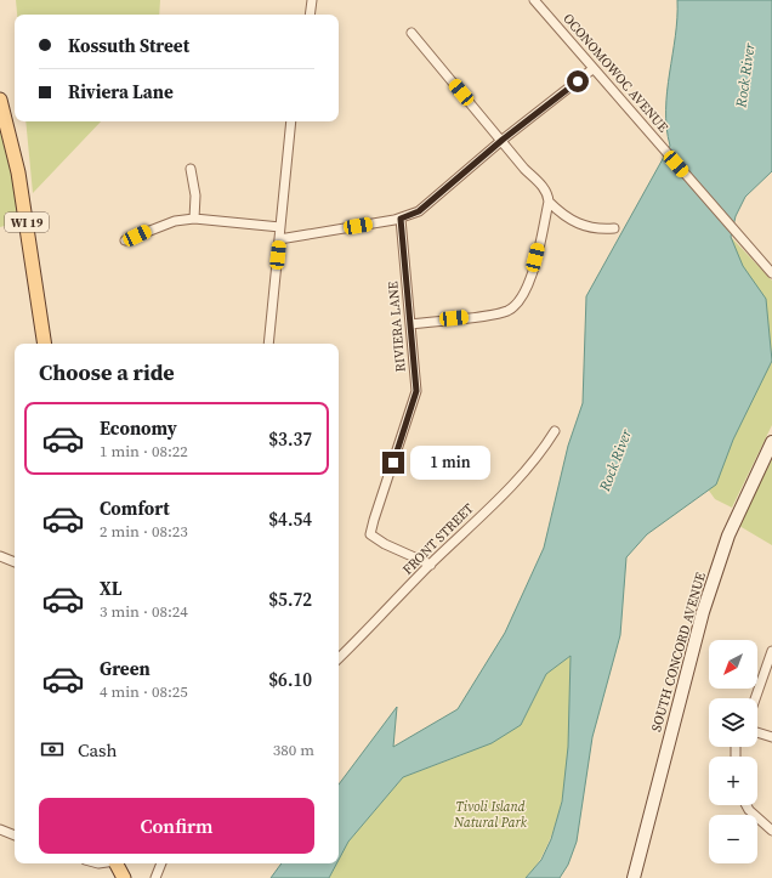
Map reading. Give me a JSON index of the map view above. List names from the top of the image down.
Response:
{
  "streets": {
    "main road": ["WI 19"],
    "street": [
      "OCONOMOWOC AVENUE",
      "RIVIERA LANE",
      "FRONT STREET",
      "SOUTH CONCORD AVENUE"
    ]
  },
  "crossings": [
    ["RIVIERA LANE", "FRONT STREET"]
  ],
  "water": ["Rock River"],
  "parks": ["Tivoli Island Natural Park"],
  "north": "bottom left",
  "page": {
    "banner": ["Kossuth Street", "Riviera Lane"],
    "heading": "Choose a ride",
    "list": [
      {
        "name": "Economy",
        "note": "1 min · 08:22",
        "value": "$3.37"
      },
      {
        "name": "Comfort",
        "note": "2 min · 08:23",
        "value": "$4.54"
      },
      {
        "name": "XL",
        "note": "3 min · 08:24",
        "value": "$5.72"
      },
      {
        "name": "Green",
        "note": "4 min · 08:25",
        "value": "$6.10"
      }
    ],
    "bubble": "1 min",
    "map_buttons": ["+", "−"],
    "pay": ["Cash", "380 m"],
    "buttons": "Confirm"
  }
}
